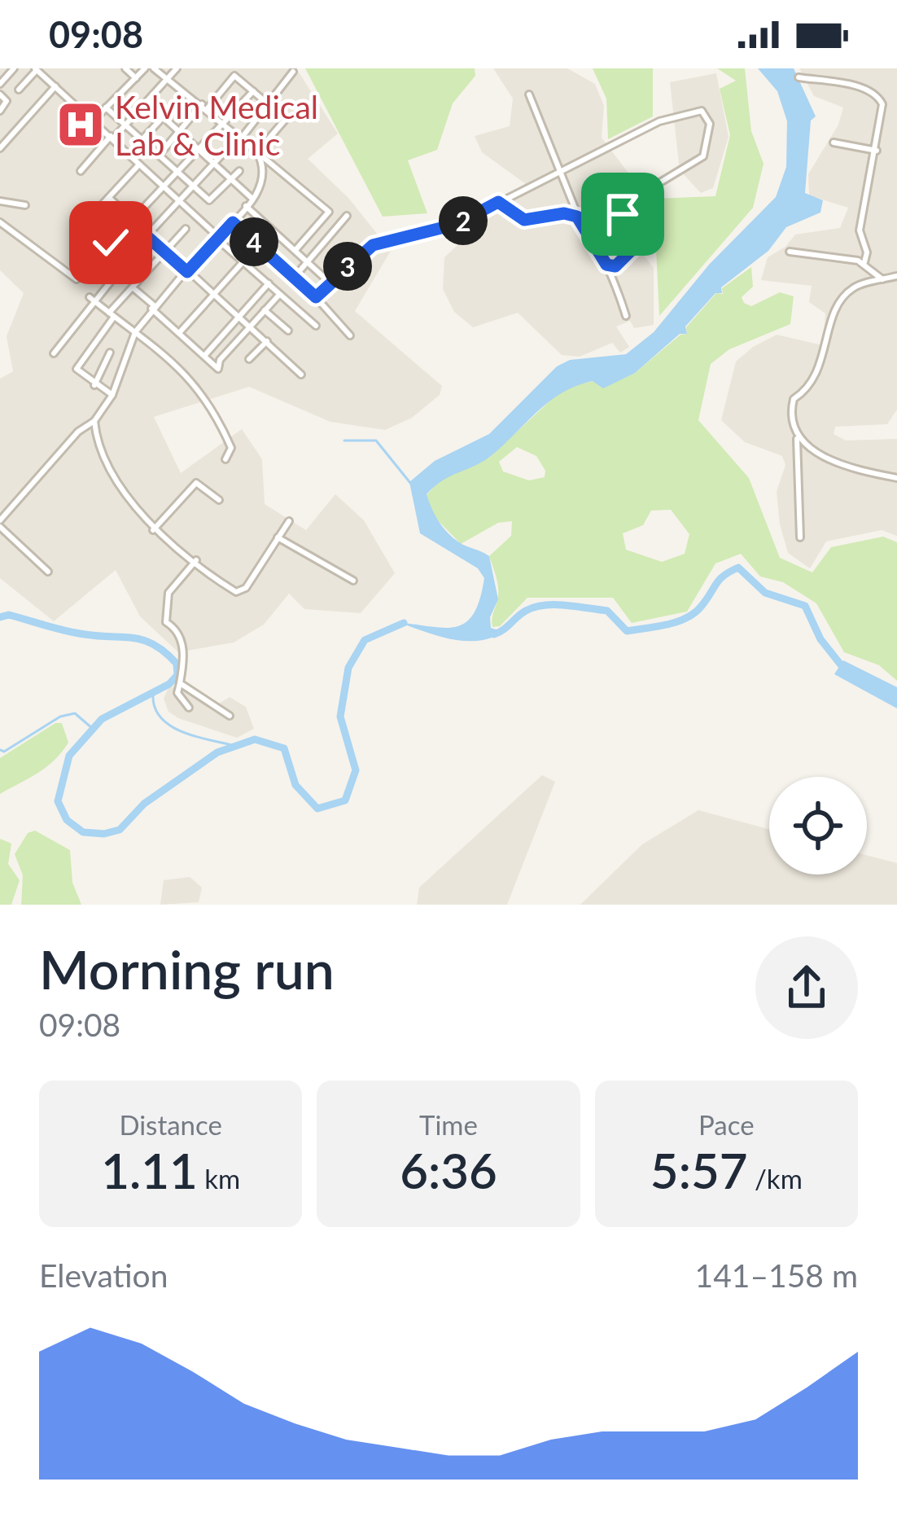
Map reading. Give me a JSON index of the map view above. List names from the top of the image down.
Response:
{
  "places": {
    "hospital": ["Kelvin Medical Lab & Clinic"]
  },
  "page": {
    "status": "09:08",
    "pins": ["2", "4", "3"],
    "heading": ["Morning run", "09:08"],
    "stats": [
      ["Distance", "1.11 km"],
      ["Time", "6:36"],
      ["Pace", "5:57 /km"]
    ],
    "chart": ["Elevation", "141–158 m"]
  }
}
